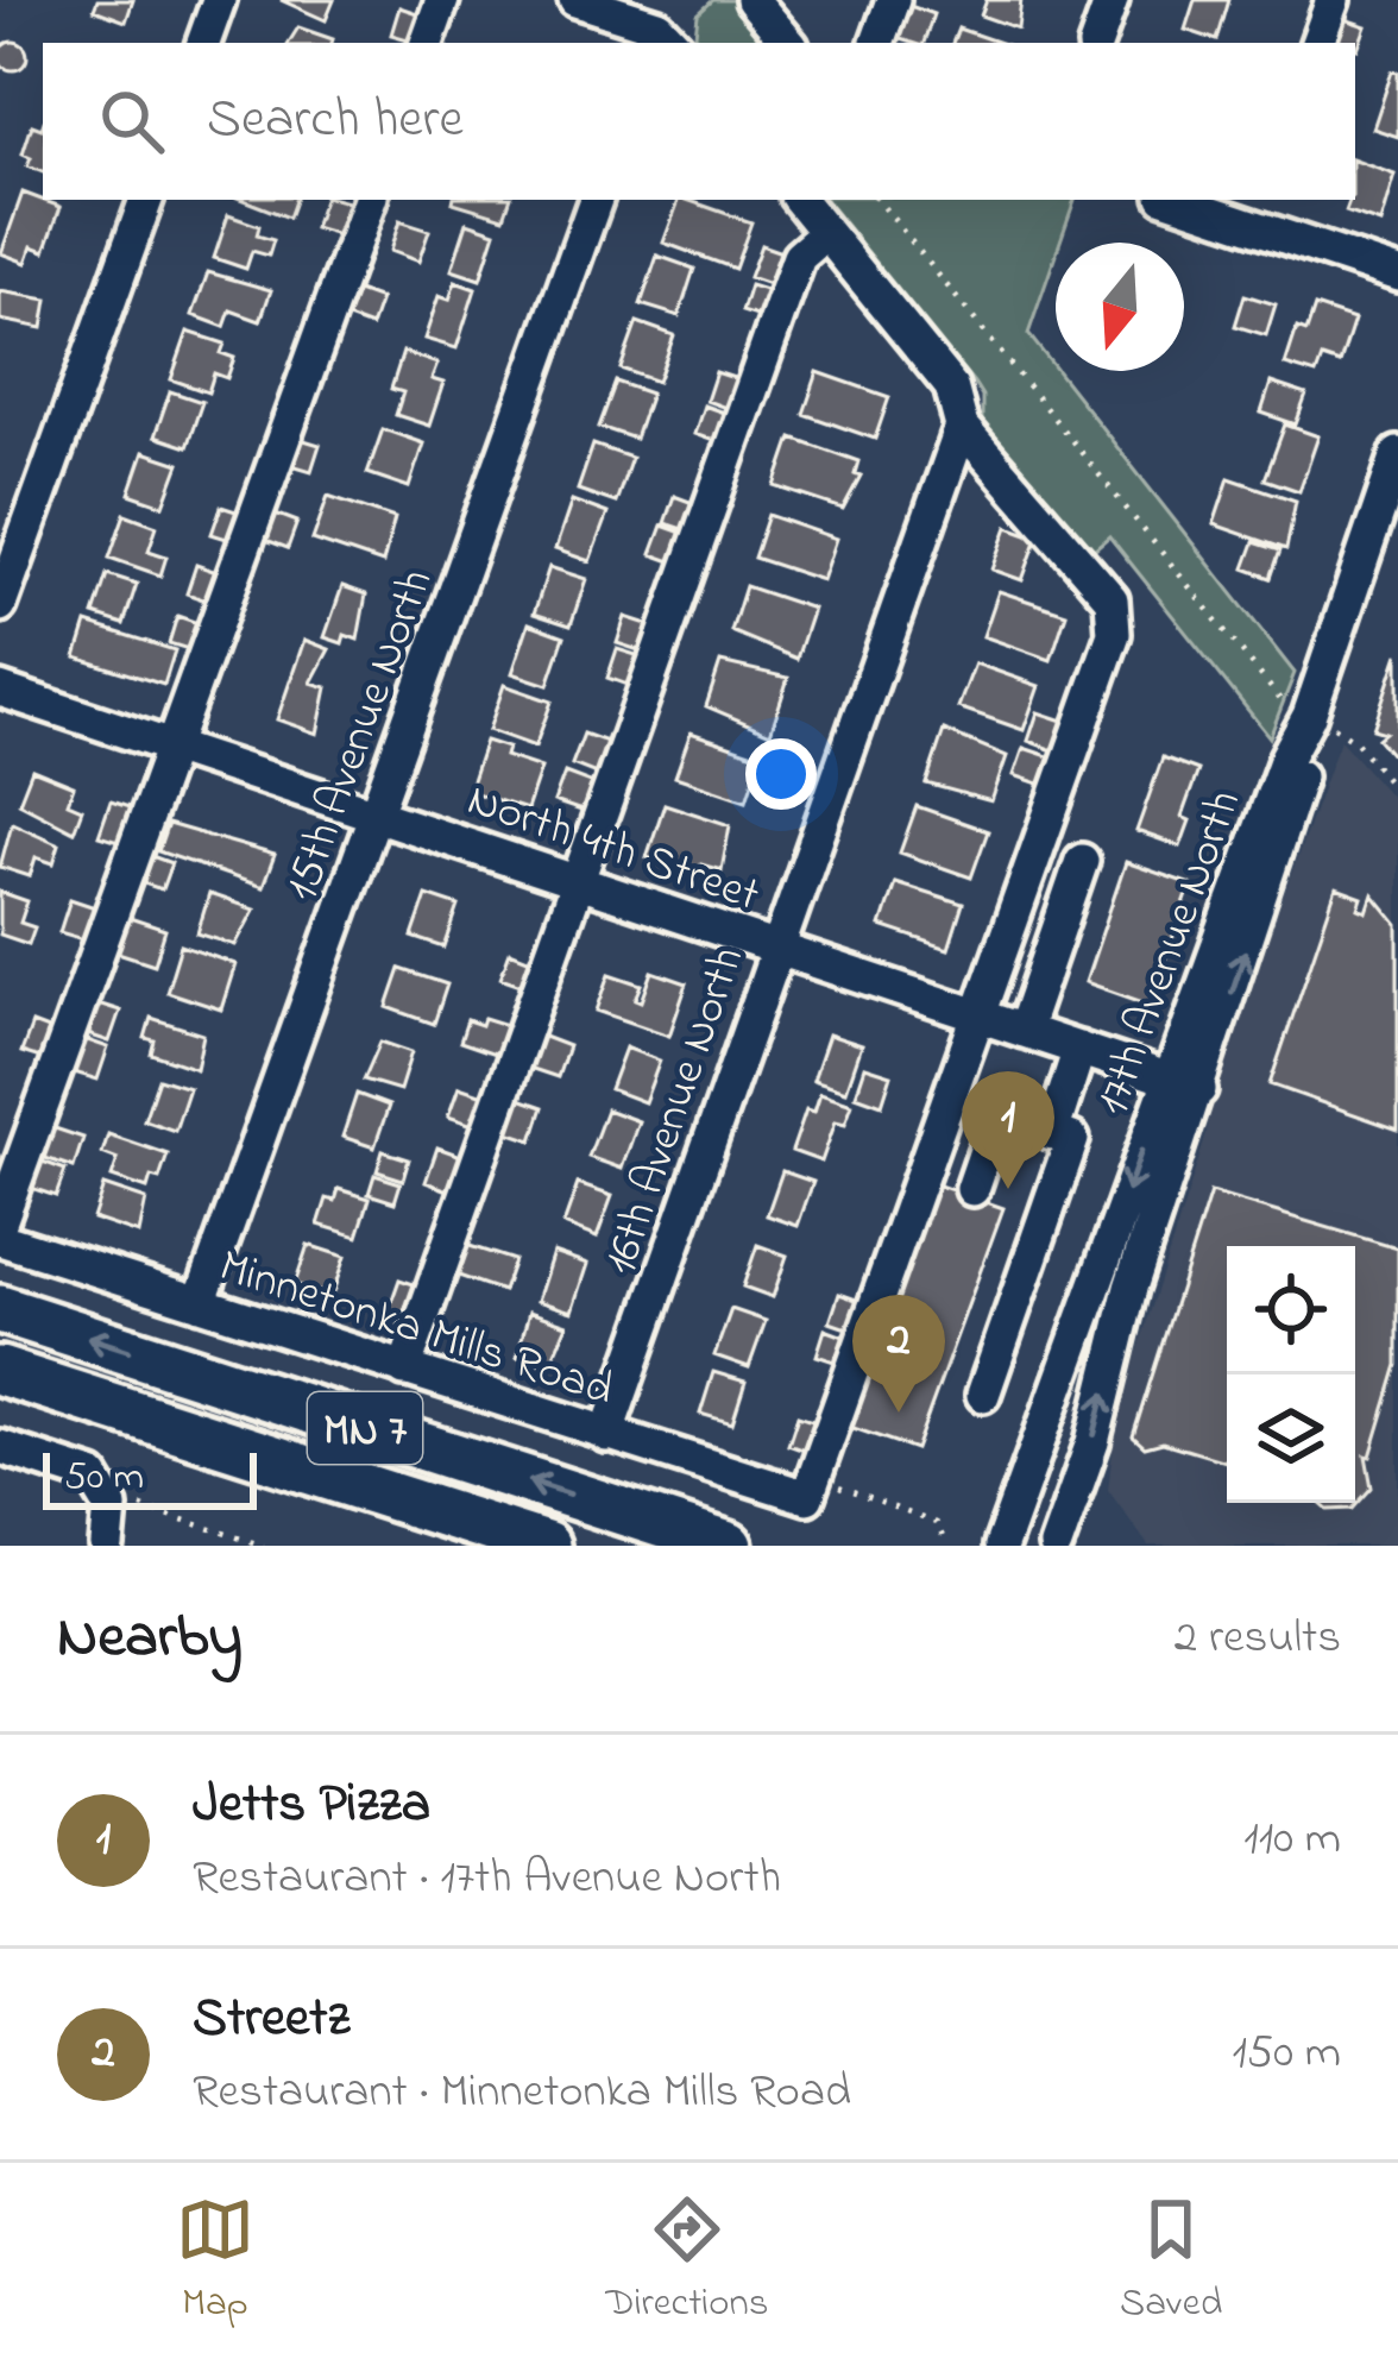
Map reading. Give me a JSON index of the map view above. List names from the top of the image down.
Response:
{
  "streets": {
    "highway": ["MN 7"],
    "street": [
      "15th Avenue North",
      "North 4th Street",
      "17th Avenue North",
      "16th Avenue North",
      "Minnetonka Mills Road"
    ]
  },
  "crossings": [
    ["15th Avenue North", "North 4th Street"],
    ["15th Avenue North", "Minnetonka Mills Road"],
    ["North 4th Street", "17th Avenue North"],
    ["North 4th Street", "16th Avenue North"],
    ["16th Avenue North", "Minnetonka Mills Road"]
  ],
  "scale_bar": "50 m",
  "north": "bottom",
  "page": {
    "search": "Search here",
    "pins": ["1", "2"],
    "scale": "50 m",
    "heading": ["Nearby", "2 results"],
    "list": [
      {
        "mark": "1",
        "name": "Jetts Pizza",
        "note": "Restaurant · 17th Avenue North",
        "value": "110 m"
      },
      {
        "mark": "2",
        "name": "Streetz",
        "note": "Restaurant · Minnetonka Mills Road",
        "value": "150 m"
      }
    ],
    "nav": ["Map", "Directions", "Saved"]
  }
}
